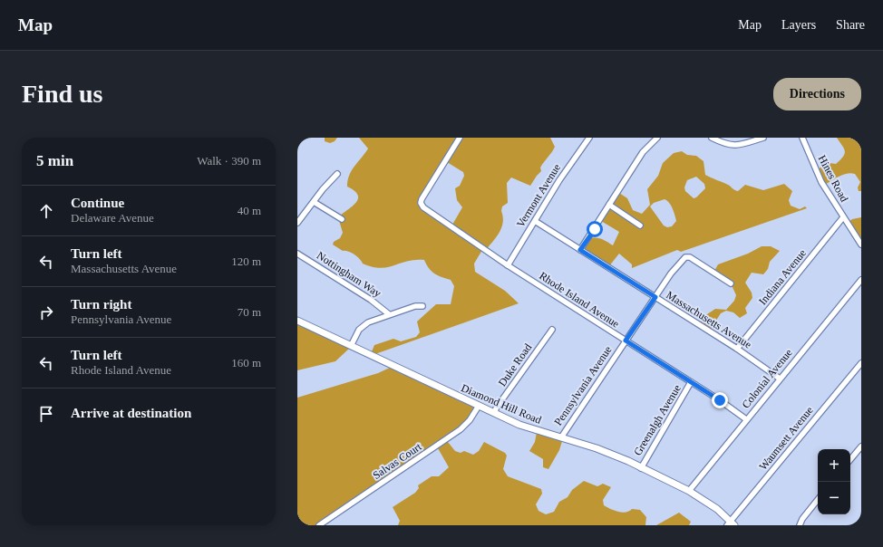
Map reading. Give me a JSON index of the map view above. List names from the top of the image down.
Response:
{
  "streets": {
    "main road": ["Diamond Hill Road"],
    "street": [
      "Hines Road",
      "Vermont Avenue",
      "Nottingham Way",
      "Indiana Avenue",
      "Rhode Island Avenue",
      "Massachusetts Avenue",
      "Duke Road",
      "Colonial Avenue",
      "Pennsylvania Avenue",
      "Greenalgh Avenue",
      "Waumsett Avenue",
      "Salvas Court"
    ]
  },
  "crossings": [
    ["Hines Road", "Indiana Avenue"],
    ["Vermont Avenue", "Rhode Island Avenue"],
    ["Vermont Avenue", "Massachusetts Avenue"],
    ["Indiana Avenue", "Massachusetts Avenue"],
    ["Rhode Island Avenue", "Colonial Avenue"],
    ["Rhode Island Avenue", "Pennsylvania Avenue"],
    ["Rhode Island Avenue", "Greenalgh Avenue"],
    ["Massachusetts Avenue", "Colonial Avenue"],
    ["Massachusetts Avenue", "Pennsylvania Avenue"],
    ["Duke Road", "Diamond Hill Road"],
    ["Colonial Avenue", "Diamond Hill Road"],
    ["Pennsylvania Avenue", "Diamond Hill Road"],
    ["Diamond Hill Road", "Greenalgh Avenue"],
    ["Diamond Hill Road", "Waumsett Avenue"],
    ["Diamond Hill Road", "Salvas Court"]
  ],
  "page": {
    "header": "Map",
    "nav": ["Map", "Layers", "Share"],
    "buttons": "Directions",
    "title": "Find us",
    "heading": ["5 min", "Walk · 390 m"],
    "list": [
      ["Continue", "Delaware Avenue", "40 m"],
      ["Turn left", "Massachusetts Avenue", "120 m"],
      ["Turn right", "Pennsylvania Avenue", "70 m"],
      ["Turn left", "Rhode Island Avenue", "160 m"],
      "Arrive at destination"
    ],
    "map_buttons": ["+", "−"]
  }
}
